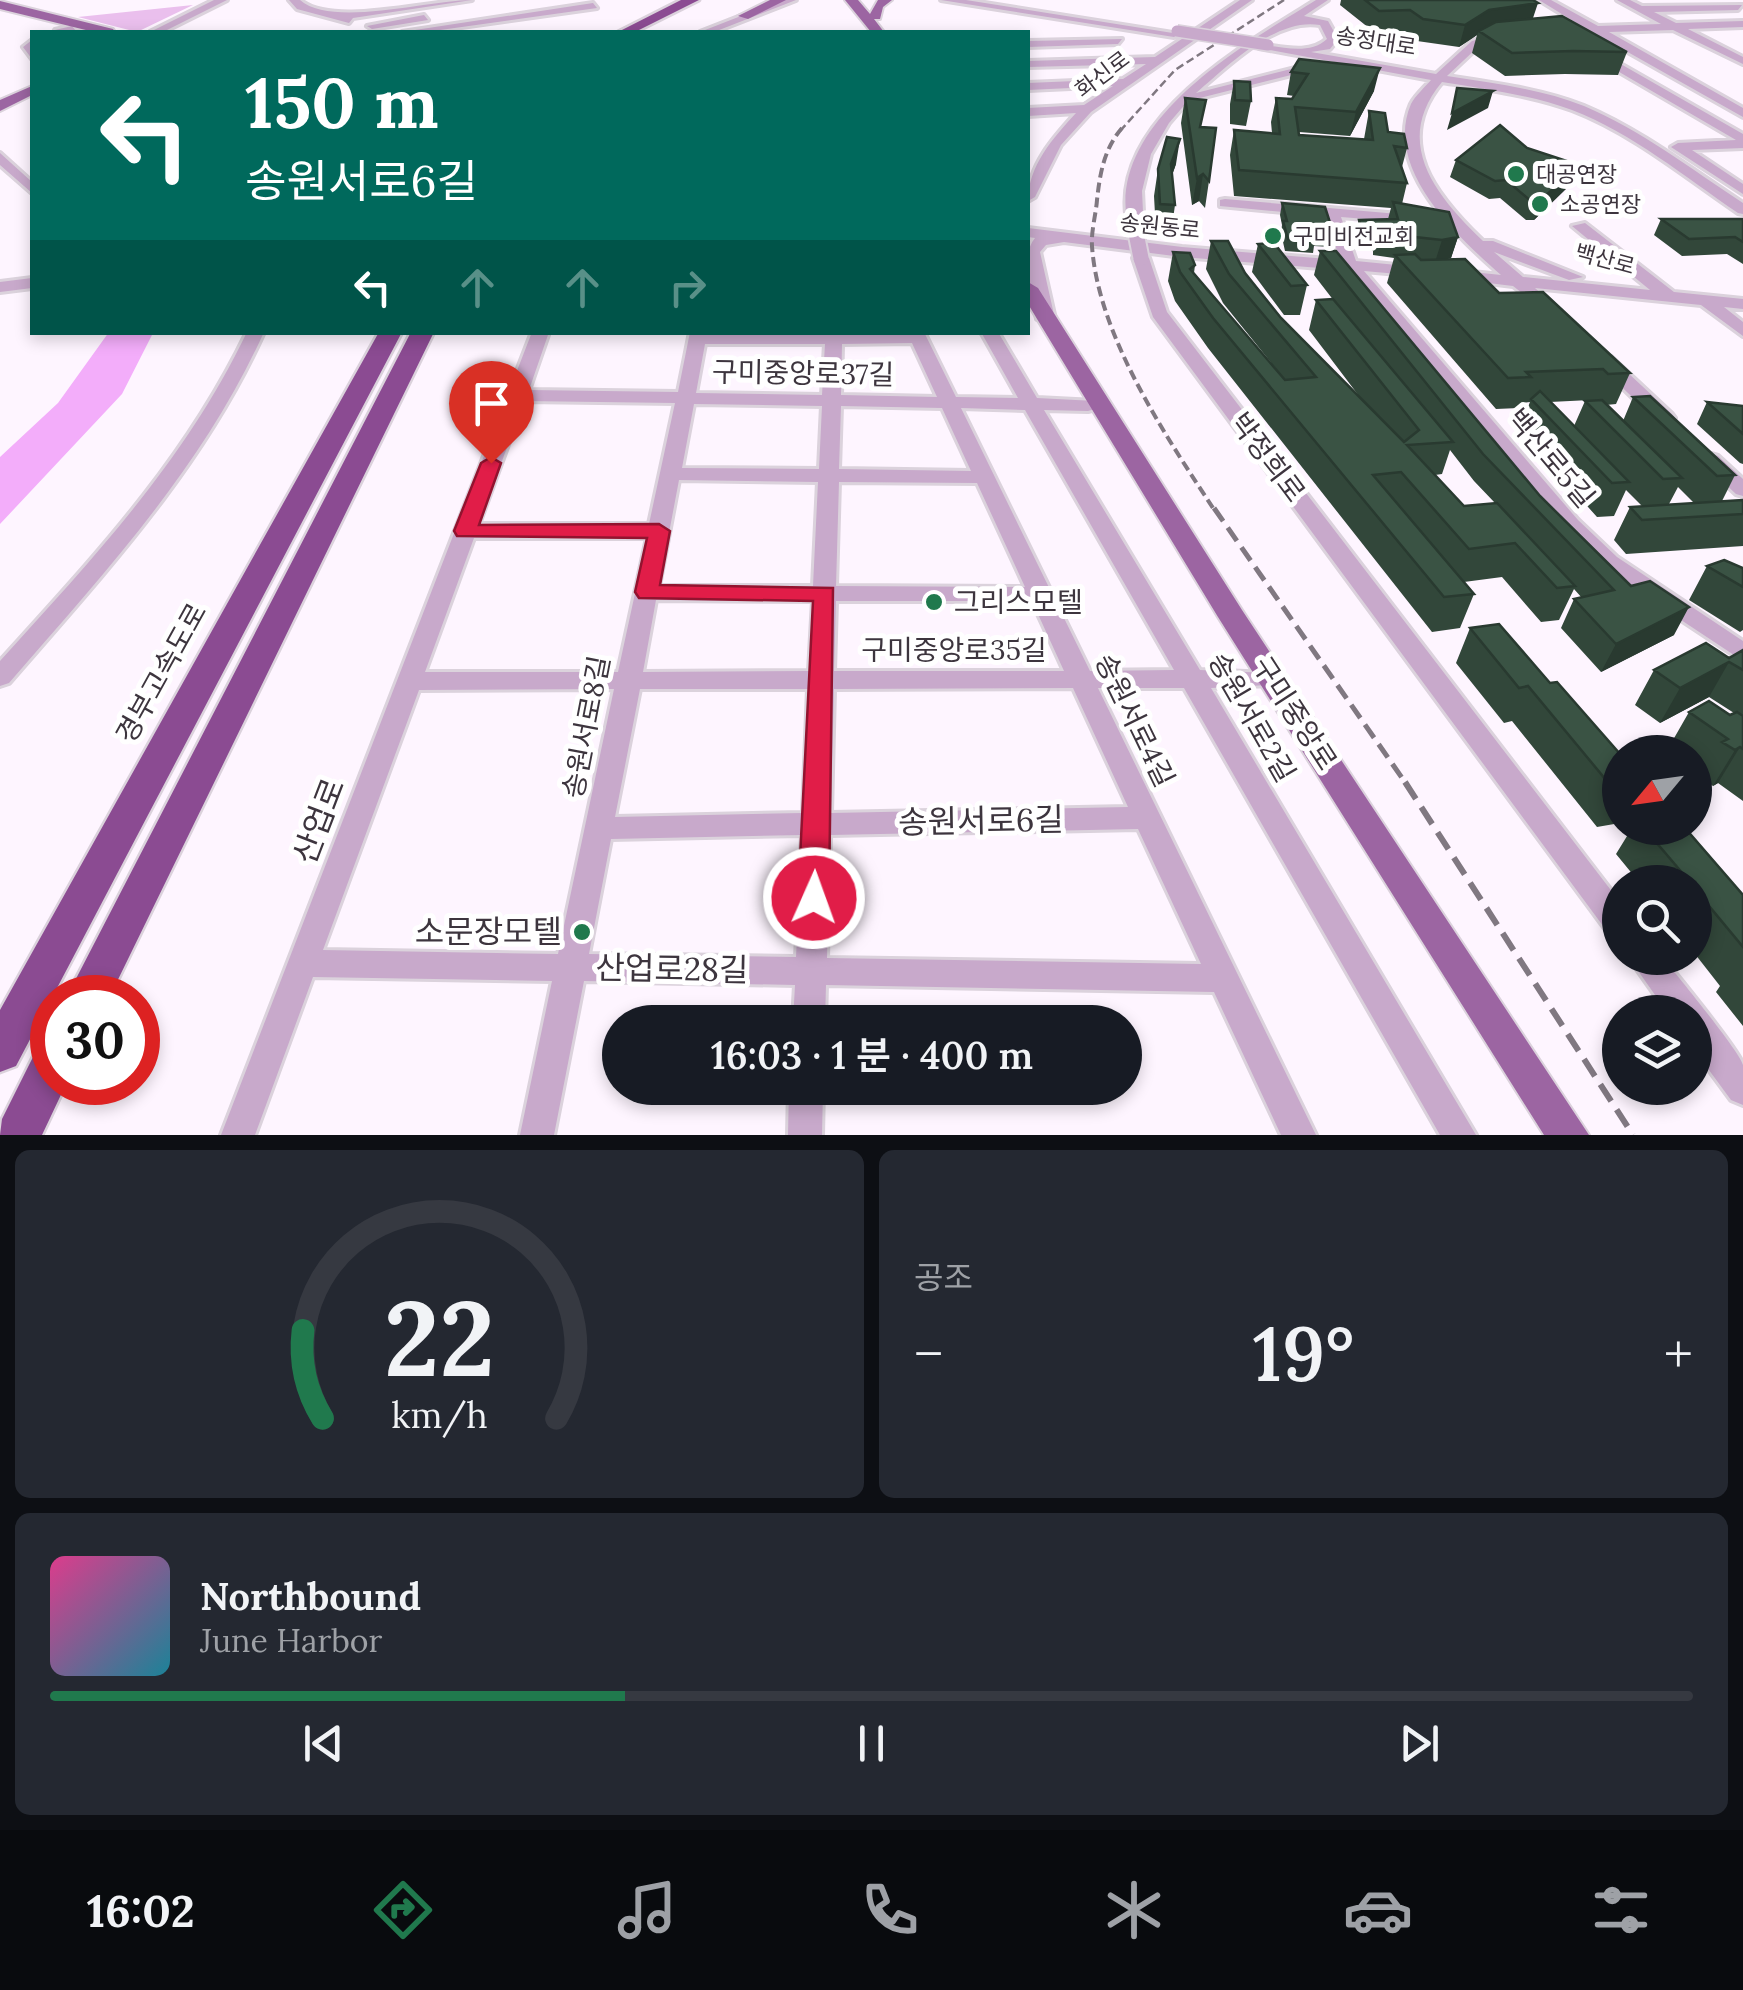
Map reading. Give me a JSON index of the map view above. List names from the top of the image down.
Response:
{
  "streets": {
    "highway": ["경부고속도로"],
    "main road": ["구미중앙로"],
    "street": [
      "송정대로",
      "화신로",
      "송원동로",
      "백산로",
      "구미중앙로37길",
      "박정희로",
      "백산로5길",
      "구미중앙로35길",
      "송원서로2길",
      "송원서로4길",
      "송원서로8길",
      "산업로",
      "송원서로6길",
      "산업로28길"
    ]
  },
  "crossings": [
    ["송정대로", "백산로"],
    ["송원동로", "백산로"],
    ["송원동로", "백산로5길"],
    ["구미중앙로37길", "구미중앙로"],
    ["구미중앙로37길", "송원서로2길"],
    ["구미중앙로37길", "송원서로4길"],
    ["구미중앙로37길", "송원서로8길"],
    ["구미중앙로37길", "산업로"],
    ["구미중앙로35길", "구미중앙로"],
    ["구미중앙로35길", "송원서로2길"],
    ["구미중앙로35길", "송원서로4길"],
    ["구미중앙로35길", "송원서로8길"],
    ["구미중앙로35길", "산업로"],
    ["송원서로4길", "송원서로6길"],
    ["송원서로4길", "산업로28길"],
    ["송원서로8길", "송원서로6길"],
    ["송원서로8길", "산업로28길"],
    ["산업로", "산업로28길"]
  ],
  "places": [
    "대공연장",
    "소공연장",
    "구미비전교회",
    "그리스모텔",
    "소문장모텔"
  ],
  "north": "bottom left",
  "page": {
    "turn": ["150 m", "송원서로6길"],
    "limit": "30",
    "trip": "16:03 · 1 분 · 400 m",
    "tile": "공조",
    "heat": ["−", "19°", "+"],
    "song": ["Northbound", "June Harbor"],
    "tabs": "16:02",
    "gauge": ["22", "km/h"]
  }
}
